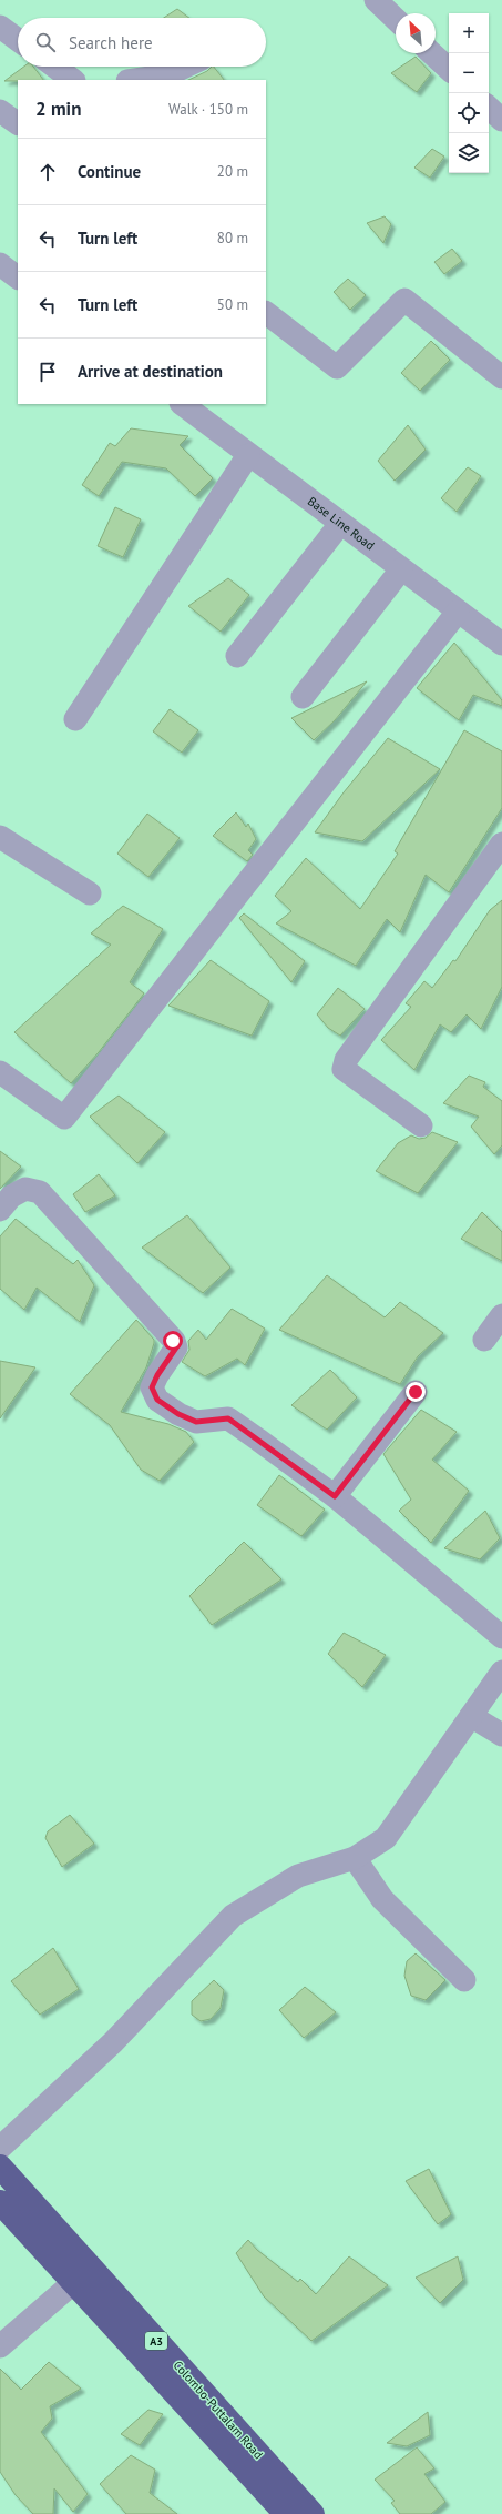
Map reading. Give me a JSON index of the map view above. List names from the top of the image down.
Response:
{
  "streets": {
    "highway": ["A3", "Colombo-Puttalam Road"],
    "street": ["Base Line Road"]
  },
  "north": "top left",
  "page": {
    "map_buttons": ["+", "−"],
    "search": "Search here",
    "heading": ["2 min", "Walk · 150 m"],
    "list": [
      ["Continue", "20 m"],
      ["Turn left", "80 m"],
      ["Turn left", "50 m"],
      "Arrive at destination"
    ]
  }
}
